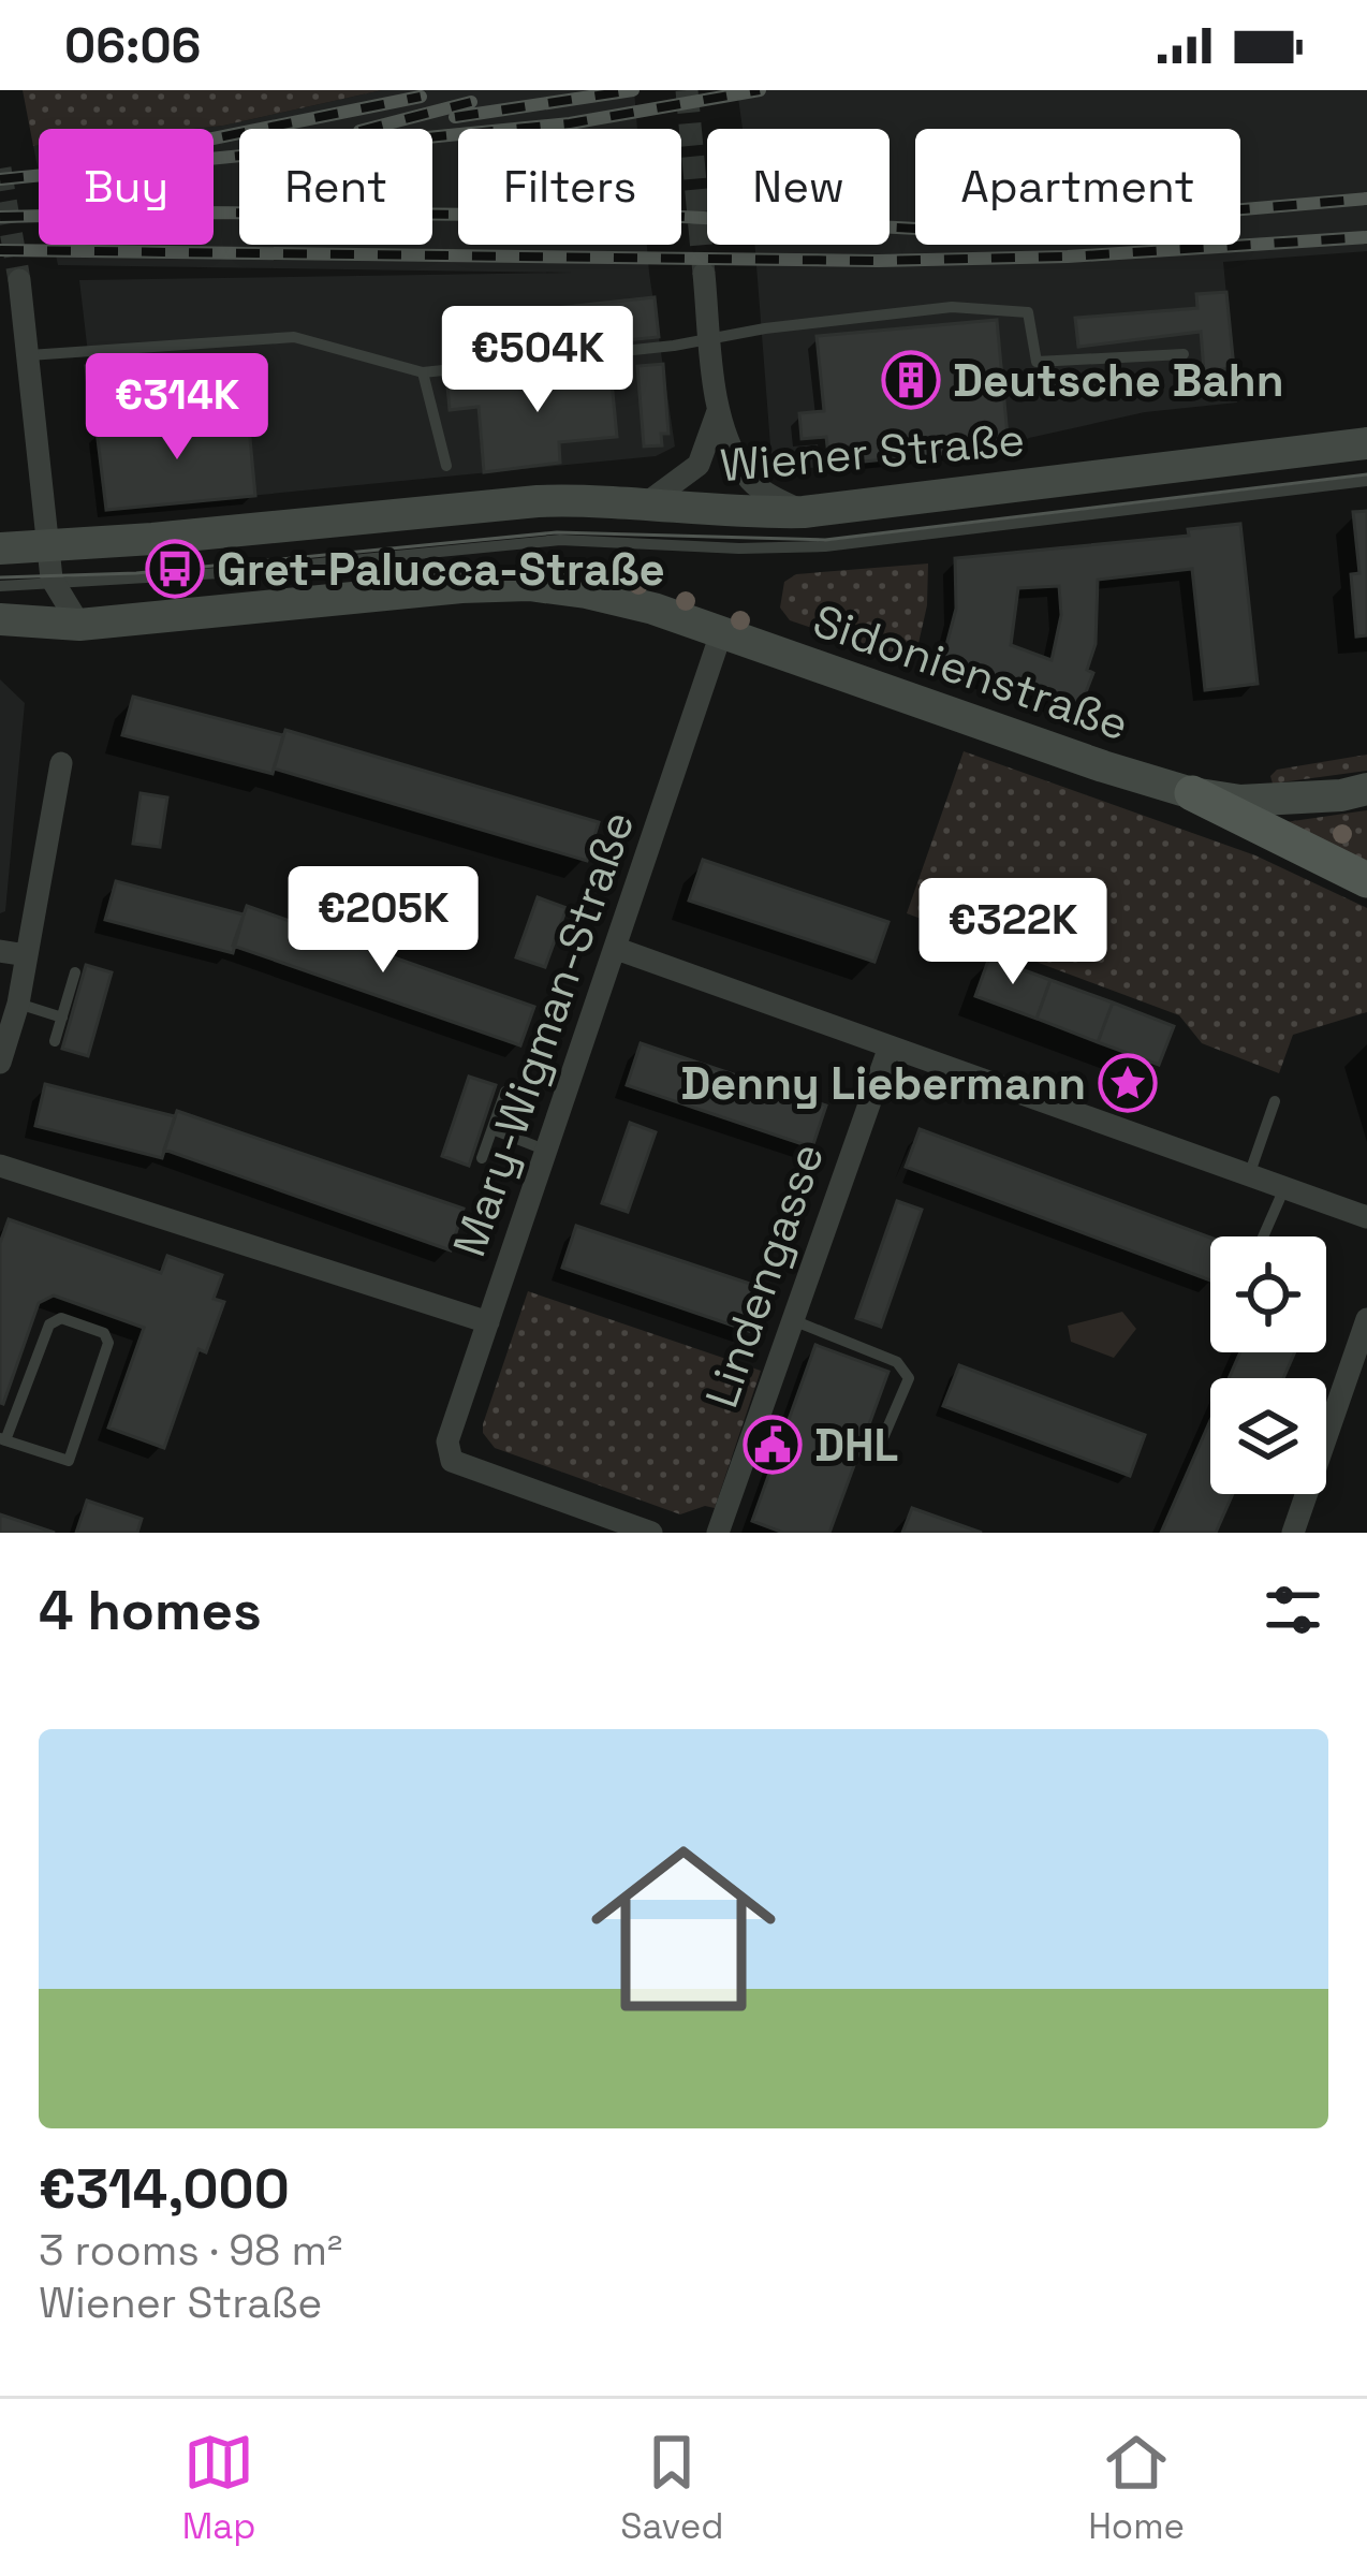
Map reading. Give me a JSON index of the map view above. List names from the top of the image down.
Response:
{
  "streets": {
    "main road": ["Wiener Straße", "Sidonienstraße"],
    "street": ["Mary-Wigman-Straße", "Lindengasse"]
  },
  "crossings": [
    ["Sidonienstraße", "Mary-Wigman-Straße"]
  ],
  "places": {
    "building": ["Deutsche Bahn"],
    "bus stop": ["Gret-Palucca-Straße"],
    "place": ["Denny Liebermann"],
    "public building": ["DHL"]
  },
  "page": {
    "status": "06:06",
    "chip": [
      "Buy",
      "Rent",
      "Filters",
      "New",
      "Apartment"
    ],
    "price": [
      "€504K",
      "€314K",
      "€205K",
      "€322K"
    ],
    "heading": "4 homes",
    "list": [
      {
        "name": "€314,000",
        "note": "3 rooms · 98 m² · Wiener Straße"
      }
    ],
    "tabs": ["Map", "Saved", "Home"]
  }
}
